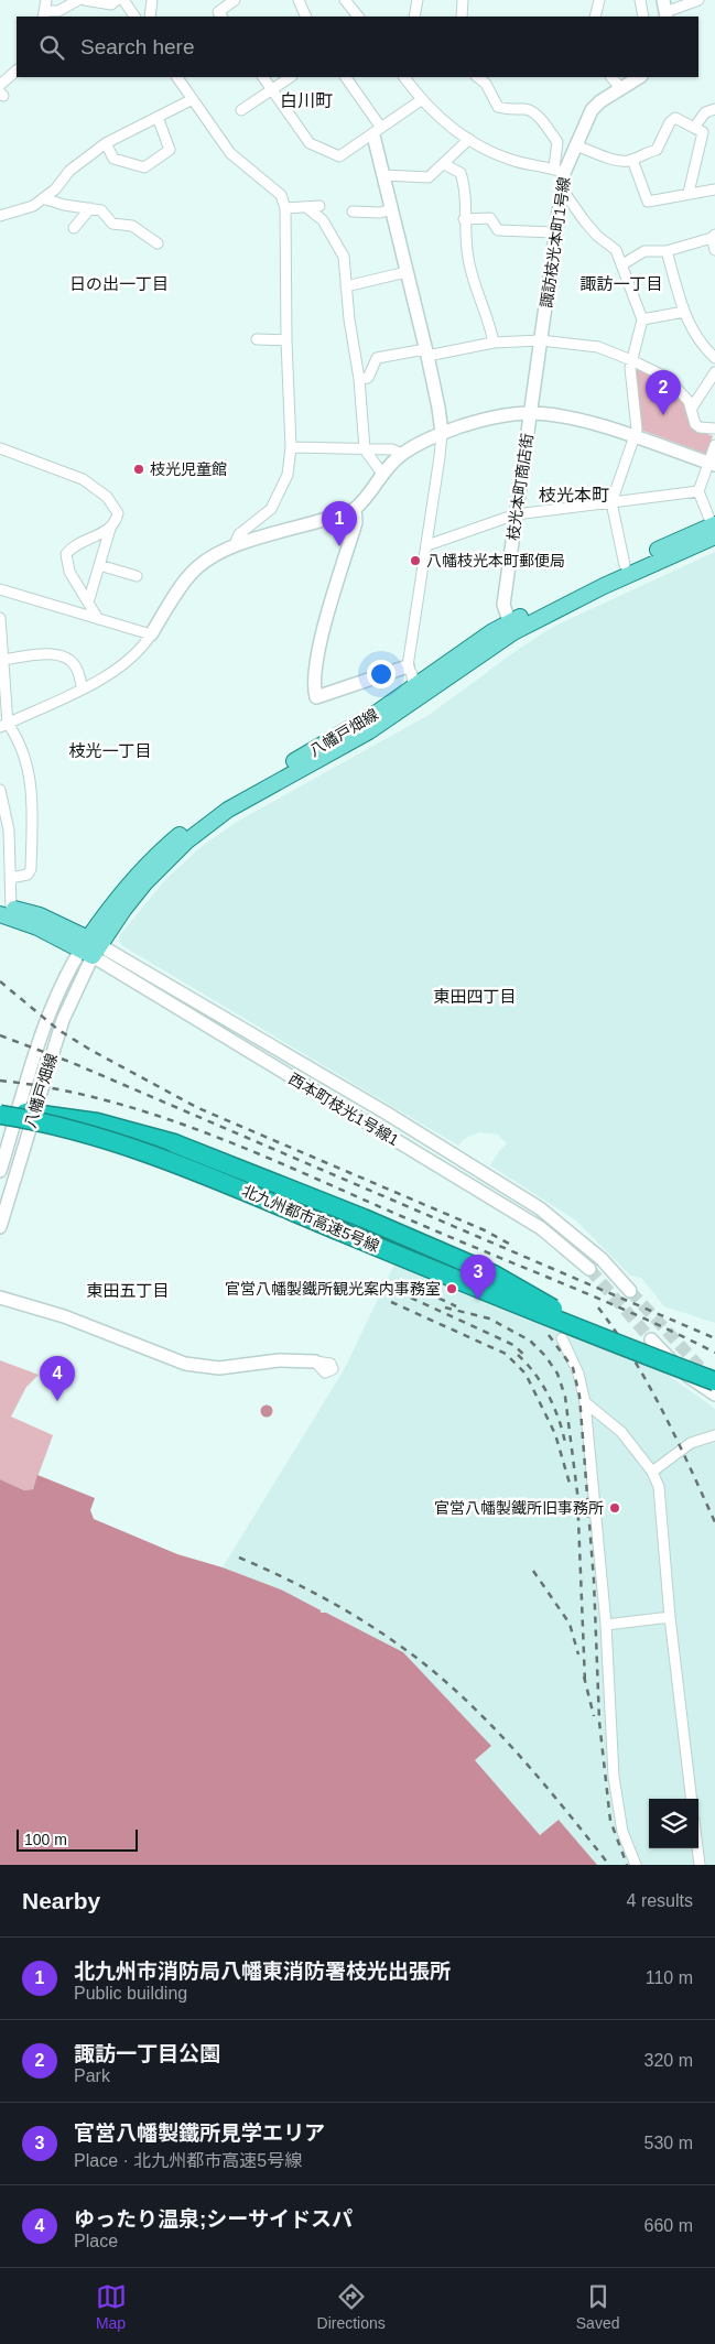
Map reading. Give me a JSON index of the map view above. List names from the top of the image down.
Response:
{
  "streets": {
    "highway": ["北九州都市高速5号線"],
    "main road": ["八幡戸畑線"],
    "street": ["諏訪枝光本町1号線", "枝光本町商店街", "西本町枝光1号線1"]
  },
  "crossings": [
    ["諏訪枝光本町1号線", "枝光本町商店街"],
    ["枝光本町商店街", "八幡戸畑線"],
    ["八幡戸畑線", "西本町枝光1号線1"],
    ["八幡戸畑線", "北九州都市高速5号線"]
  ],
  "districts": [
    "白川町",
    "日の出一丁目",
    "諏訪一丁目",
    "枝光本町",
    "枝光一丁目",
    "東田四丁目",
    "東田五丁目"
  ],
  "places": [
    "枝光児童館",
    "八幡枝光本町郵便局",
    "官営八幡製鐵所観光案内事務室",
    "官営八幡製鐵所旧事務所"
  ],
  "scale_bar": "100 m",
  "page": {
    "search": "Search here",
    "pins": [
      "2",
      "1",
      "3",
      "4"
    ],
    "scale": "100 m",
    "heading": ["Nearby", "4 results"],
    "list": [
      {
        "mark": "1",
        "name": "北九州市消防局八幡東消防署枝光出張所",
        "note": "Public building",
        "value": "110 m"
      },
      {
        "mark": "2",
        "name": "諏訪一丁目公園",
        "note": "Park",
        "value": "320 m"
      },
      {
        "mark": "3",
        "name": "官営八幡製鐵所見学エリア",
        "note": "Place · 北九州都市高速5号線",
        "value": "530 m"
      },
      {
        "mark": "4",
        "name": "ゆったり温泉;シーサイドスパ",
        "note": "Place",
        "value": "660 m"
      }
    ],
    "nav": ["Map", "Directions", "Saved"]
  }
}
